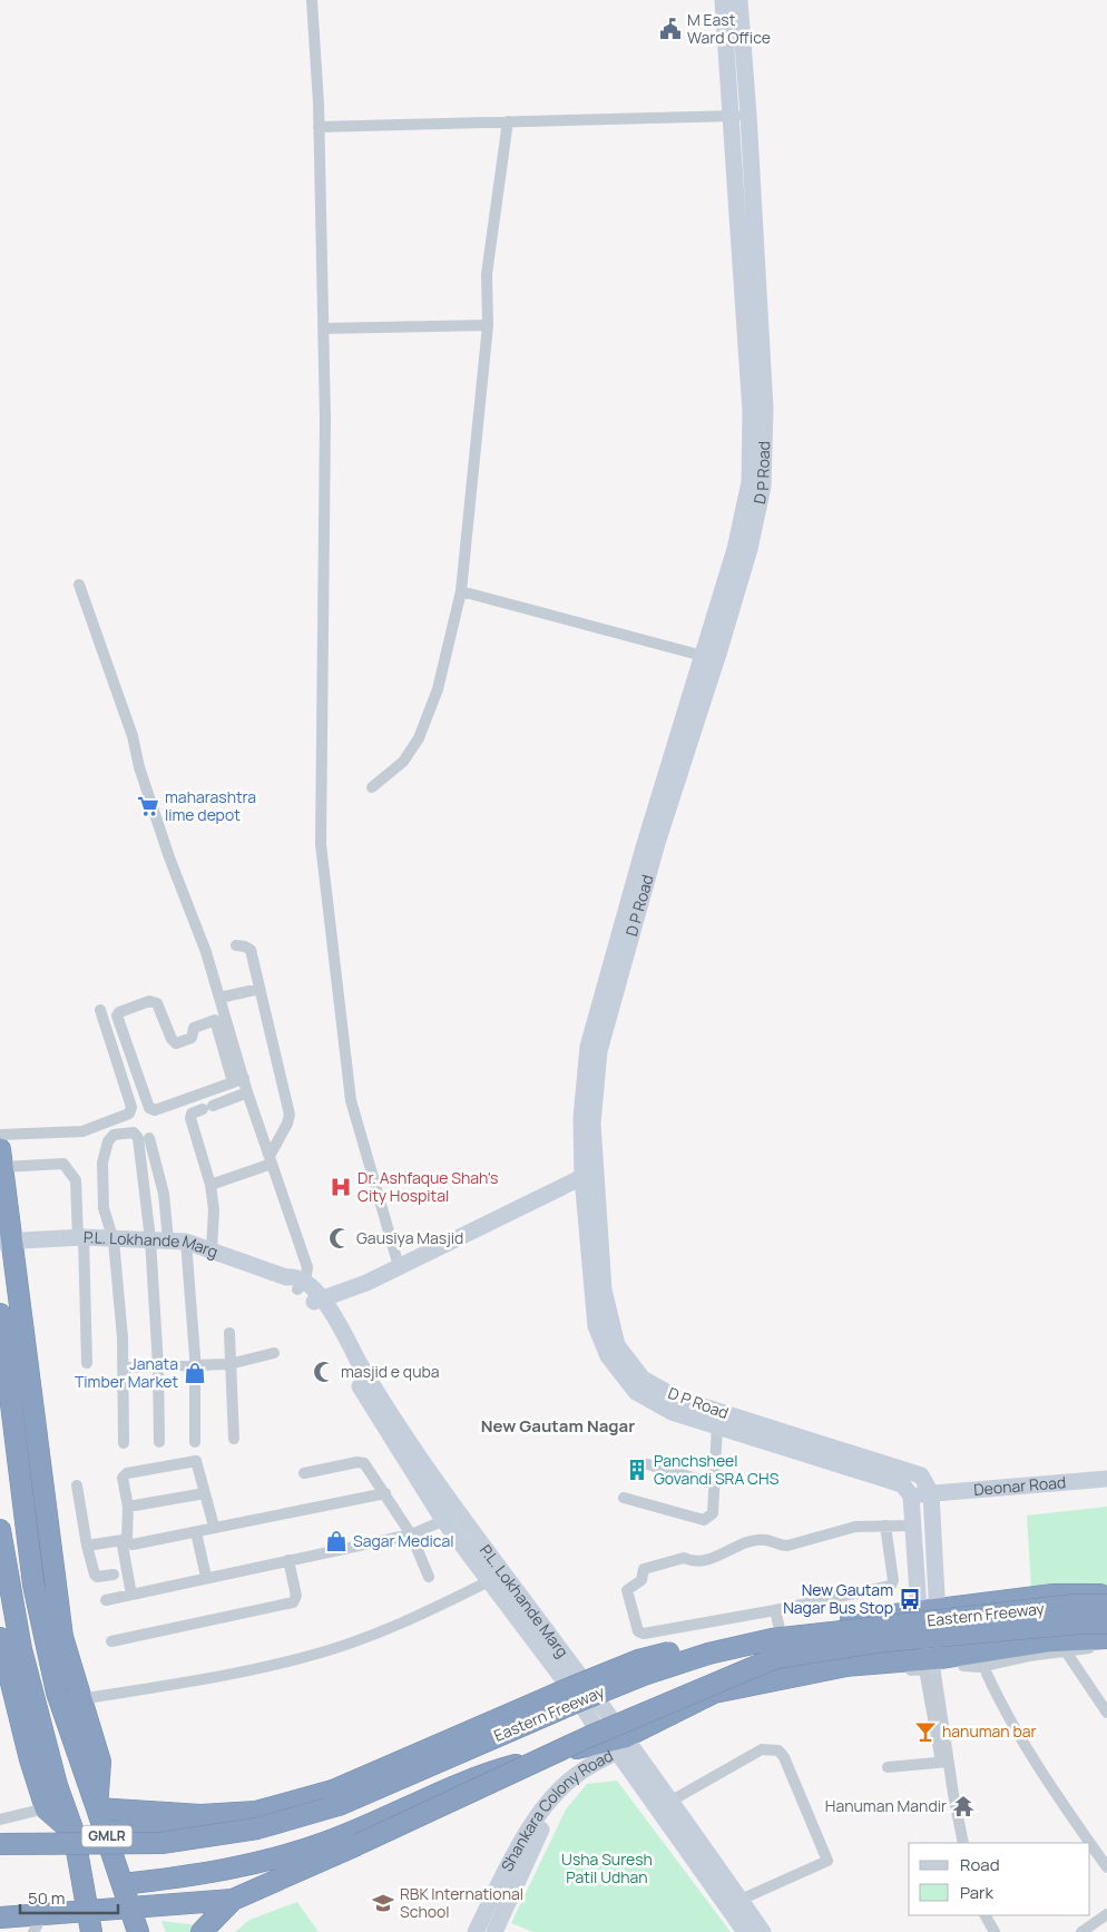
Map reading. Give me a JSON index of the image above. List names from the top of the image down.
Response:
{
  "streets": {
    "highway": ["Eastern Freeway", "GMLR"],
    "street": [
      "D P Road",
      "P.L. Lokhande Marg",
      "Deonar Road",
      "Shankara Colony Road"
    ]
  },
  "crossings": [
    ["D P Road", "Deonar Road"],
    ["P.L. Lokhande Marg", "Shankara Colony Road"]
  ],
  "districts": ["New Gautam Nagar"],
  "parks": ["Usha Suresh Patil Udhan"],
  "places": {
    "public building": ["M East Ward Office"],
    "supermarket": ["maharashtra lime depot"],
    "hospital": ["Dr. Ashfaque Shah's City Hospital"],
    "mosque": ["Gausiya Masjid", "masjid e quba"],
    "shop": ["Janata Timber Market", "Sagar Medical"],
    "building": ["Panchsheel Govandi SRA CHS"],
    "bus stop": ["New Gautam Nagar Bus Stop"],
    "bar": ["hanuman bar"],
    "temple": ["Hanuman Mandir"],
    "school or university": ["RBK International School"]
  },
  "legend": ["Road", "Park"],
  "scale_bar": "50 m"
}
